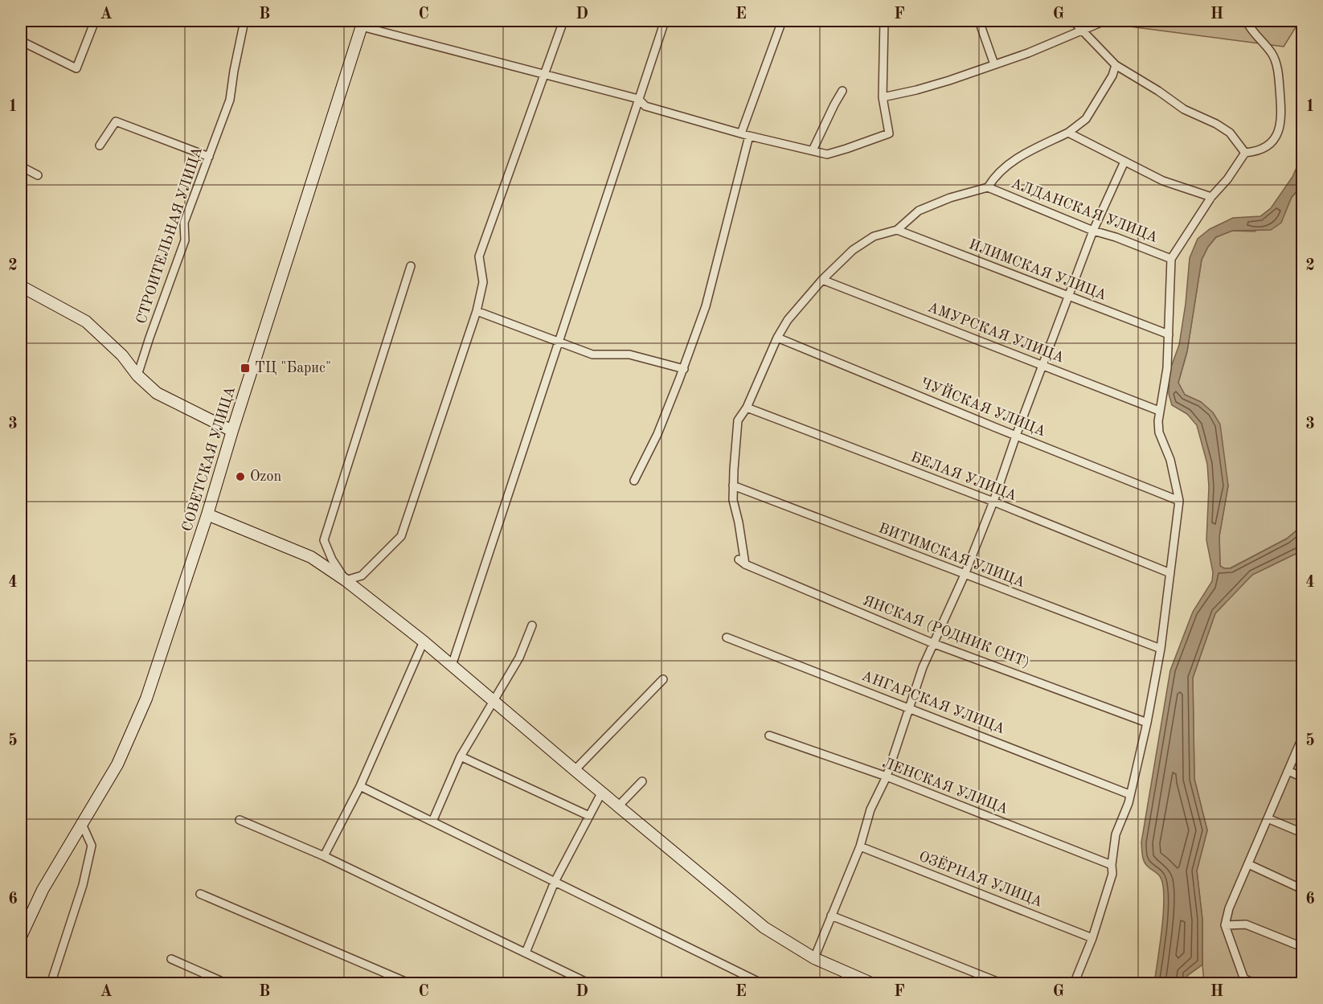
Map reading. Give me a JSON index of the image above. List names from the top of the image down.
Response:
{
  "streets": {
    "street": [
      "АЛДАНСКАЯ УЛИЦА",
      "СТРОИТЕЛЬНАЯ УЛИЦА",
      "ИЛИМСКАЯ УЛИЦА",
      "АМУРСКАЯ УЛИЦА",
      "ЧУЙСКАЯ УЛИЦА",
      "СОВЕТСКАЯ УЛИЦА",
      "БЕЛАЯ УЛИЦА",
      "ВИТИМСКАЯ УЛИЦА",
      "ЯНСКАЯ (РОДНИК СНТ)",
      "АНГАРСКАЯ УЛИЦА",
      "ЛЕНСКАЯ УЛИЦА",
      "ОЗЁРНАЯ УЛИЦА"
    ]
  },
  "crossings": [
    ["ВИТИМСКАЯ УЛИЦА", "ЯНСКАЯ (РОДНИК СНТ)"]
  ],
  "places": {
    "transit": ["ТЦ \"Барис\""],
    "other": ["Ozon"]
  },
  "grid": {
    "columns": [
      "A",
      "B",
      "C",
      "D",
      "E",
      "F",
      "G",
      "H"
    ],
    "rows": [
      "1",
      "2",
      "3",
      "4",
      "5",
      "6"
    ]
  }
}
